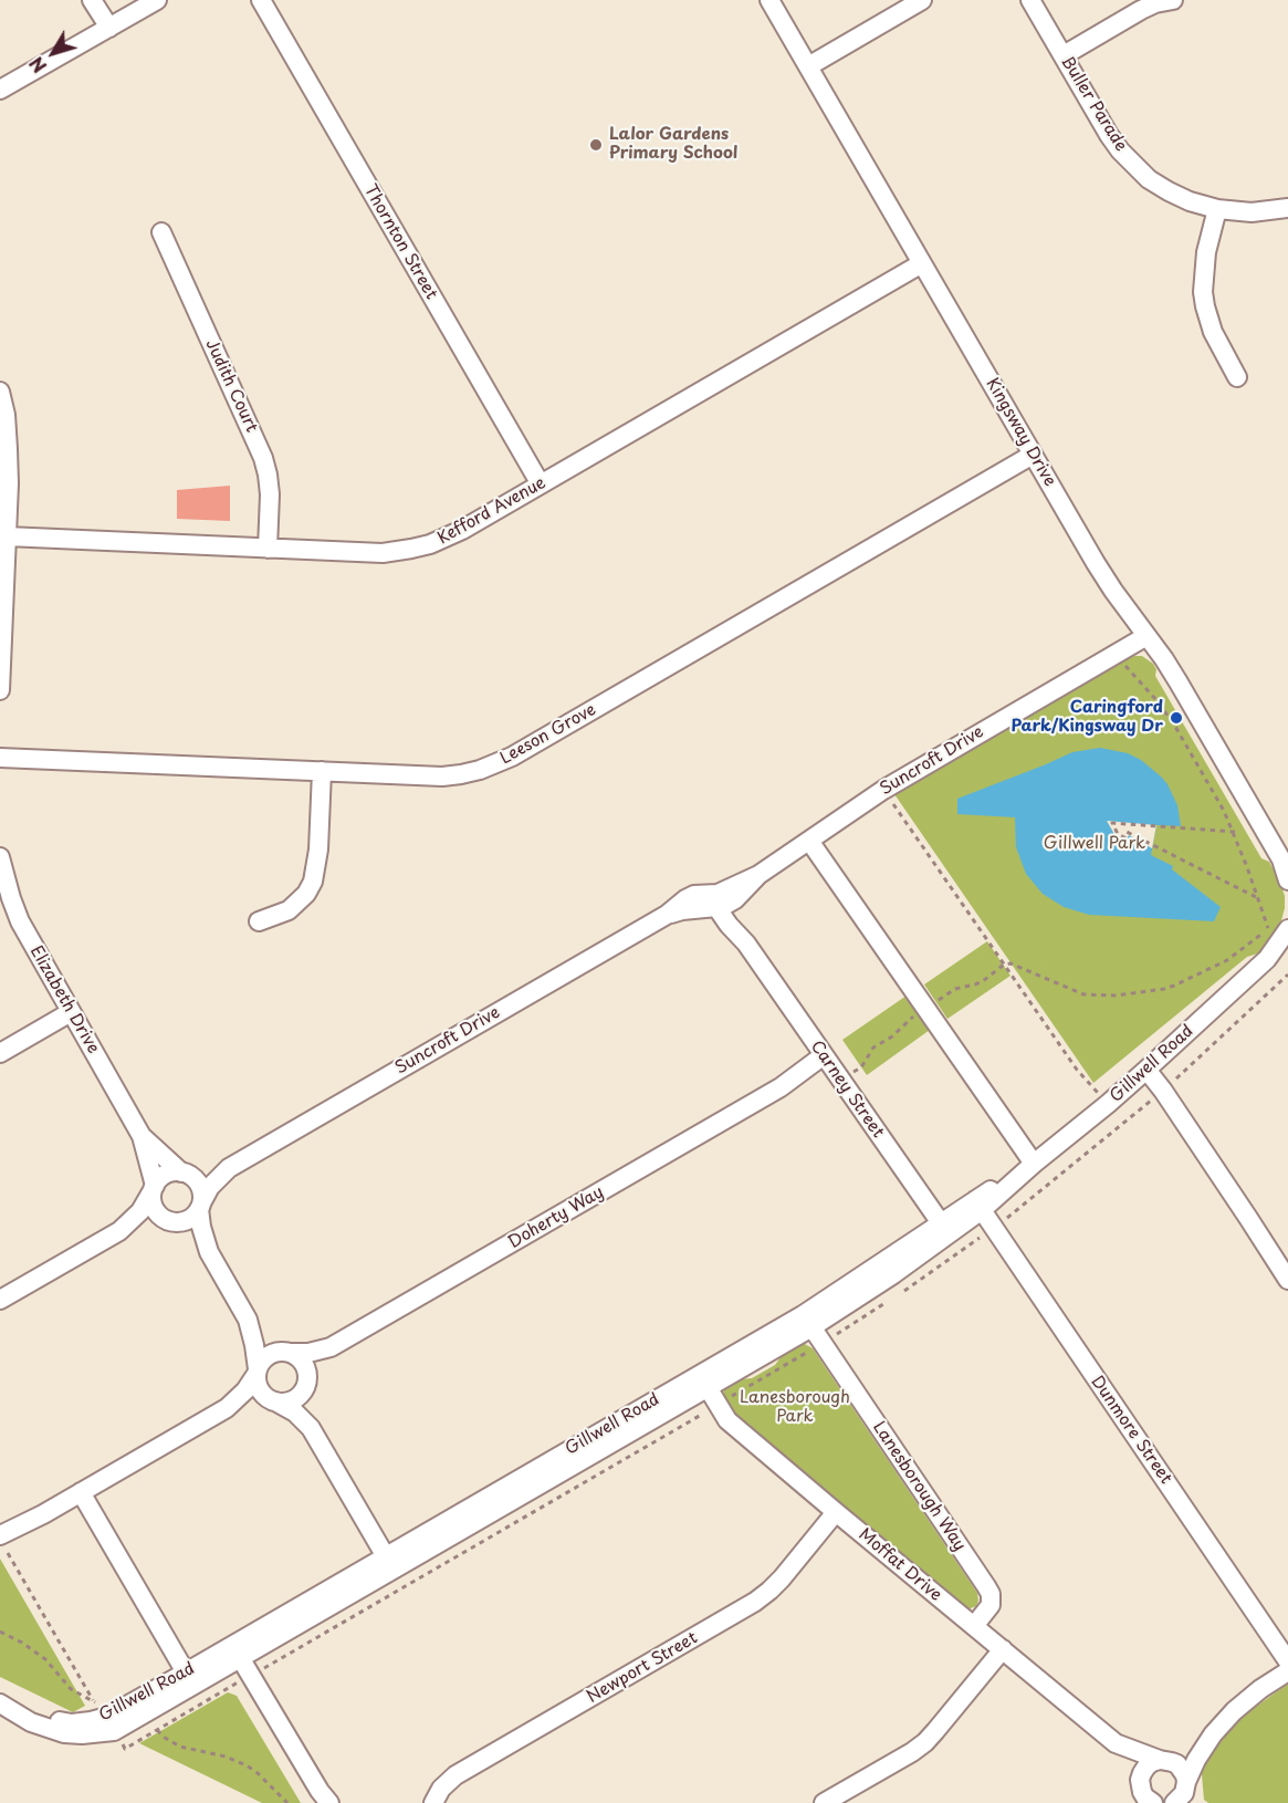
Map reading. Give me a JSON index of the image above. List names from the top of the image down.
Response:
{
  "streets": {
    "street": [
      "Buller Parade",
      "Thornton Street",
      "Judith Court",
      "Kingsway Drive",
      "Kefford Avenue",
      "Leeson Grove",
      "Suncroft Drive",
      "Elizabeth Drive",
      "Gillwell Road",
      "Carney Street",
      "Doherty Way",
      "Dunmore Street",
      "Lanesborough Way",
      "Moffat Drive",
      "Newport Street"
    ]
  },
  "crossings": [
    ["Thornton Street", "Kefford Avenue"],
    ["Judith Court", "Kefford Avenue"],
    ["Kingsway Drive", "Kefford Avenue"],
    ["Kingsway Drive", "Leeson Grove"],
    ["Kingsway Drive", "Suncroft Drive"],
    ["Suncroft Drive", "Elizabeth Drive"],
    ["Suncroft Drive", "Carney Street"],
    ["Gillwell Road", "Carney Street"],
    ["Gillwell Road", "Dunmore Street"],
    ["Gillwell Road", "Lanesborough Way"],
    ["Gillwell Road", "Moffat Drive"],
    ["Carney Street", "Doherty Way"],
    ["Lanesborough Way", "Moffat Drive"],
    ["Moffat Drive", "Newport Street"]
  ],
  "parks": ["Gillwell Park", "Lanesborough Park"],
  "places": ["Lalor Gardens Primary School", "Caringford Park/Kingsway Dr"],
  "north": "bottom left"
}
